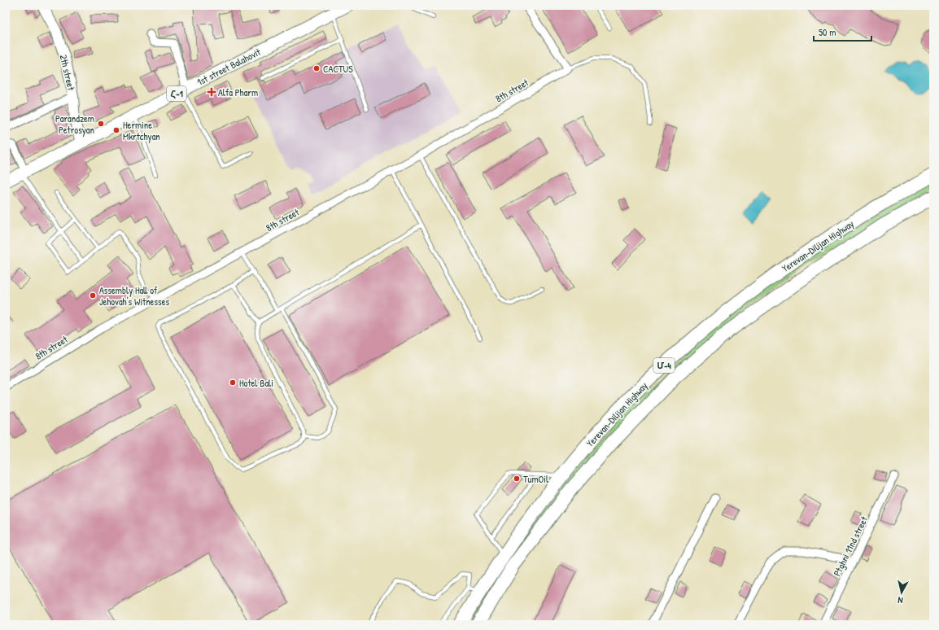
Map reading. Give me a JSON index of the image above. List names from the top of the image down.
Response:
{
  "streets": {
    "highway": ["Yerevan-Dilijan Highway", "Մ-4"],
    "main road": ["1st street Balahovit", "Հ-1"],
    "street": ["2th street", "8th street", "Ptghni 11nd street"]
  },
  "crossings": [
    ["1st street Balahovit", "2th street"]
  ],
  "places": {
    "other": [
      "CACTUS",
      "Parandzem Petrosyan",
      "Hermine Mkrtchyan",
      "Assembly Hall of Jehovah's Witnesses",
      "Hotel Bali",
      "TumOil"
    ],
    "health": ["Alfa Pharm"]
  },
  "scale_bar": "50 m",
  "north": "bottom"
}
